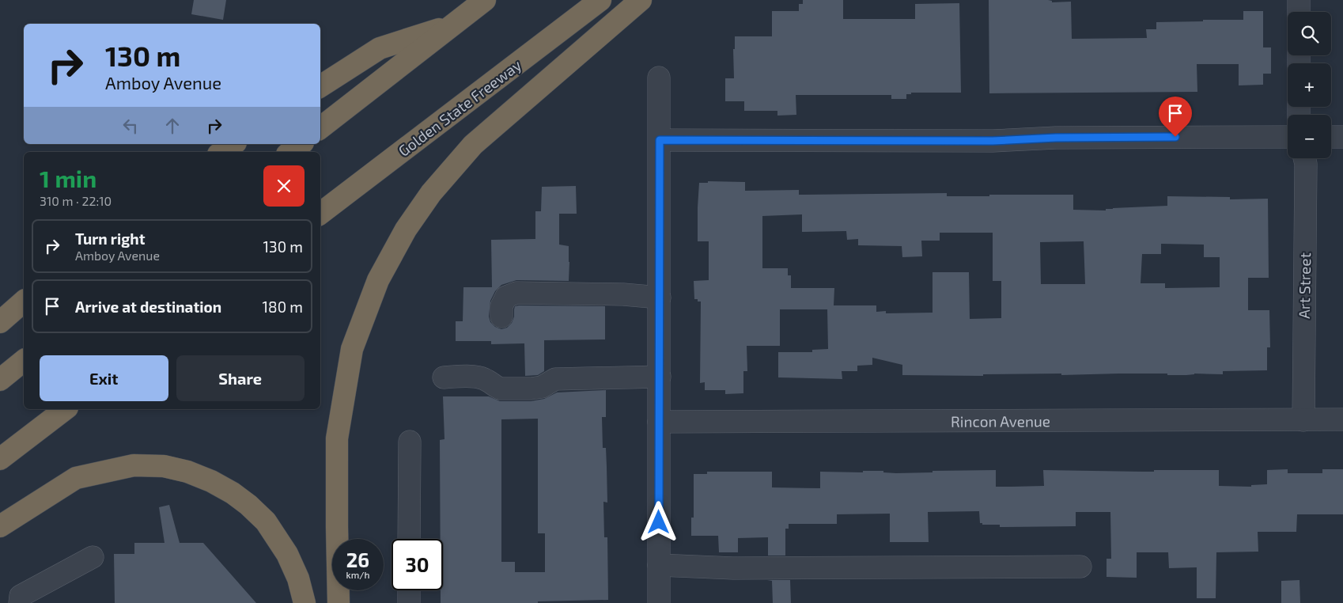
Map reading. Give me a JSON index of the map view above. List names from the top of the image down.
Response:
{
  "streets": {
    "highway": ["Golden State Freeway"],
    "street": ["Art Street", "Rincon Avenue"]
  },
  "crossings": [
    ["Art Street", "Rincon Avenue"]
  ],
  "page": {
    "map_buttons": ["+", "−"],
    "turn": ["130 m", "Amboy Avenue"],
    "heading": ["1 min", "310 m · 22:10"],
    "list": [
      {
        "name": "Turn right",
        "note": "Amboy Avenue",
        "value": "130 m"
      },
      {
        "name": "Arrive at destination",
        "value": "180 m"
      }
    ],
    "buttons": ["Exit", "Share"],
    "speed": "26 km/h",
    "limit": "30"
  }
}
